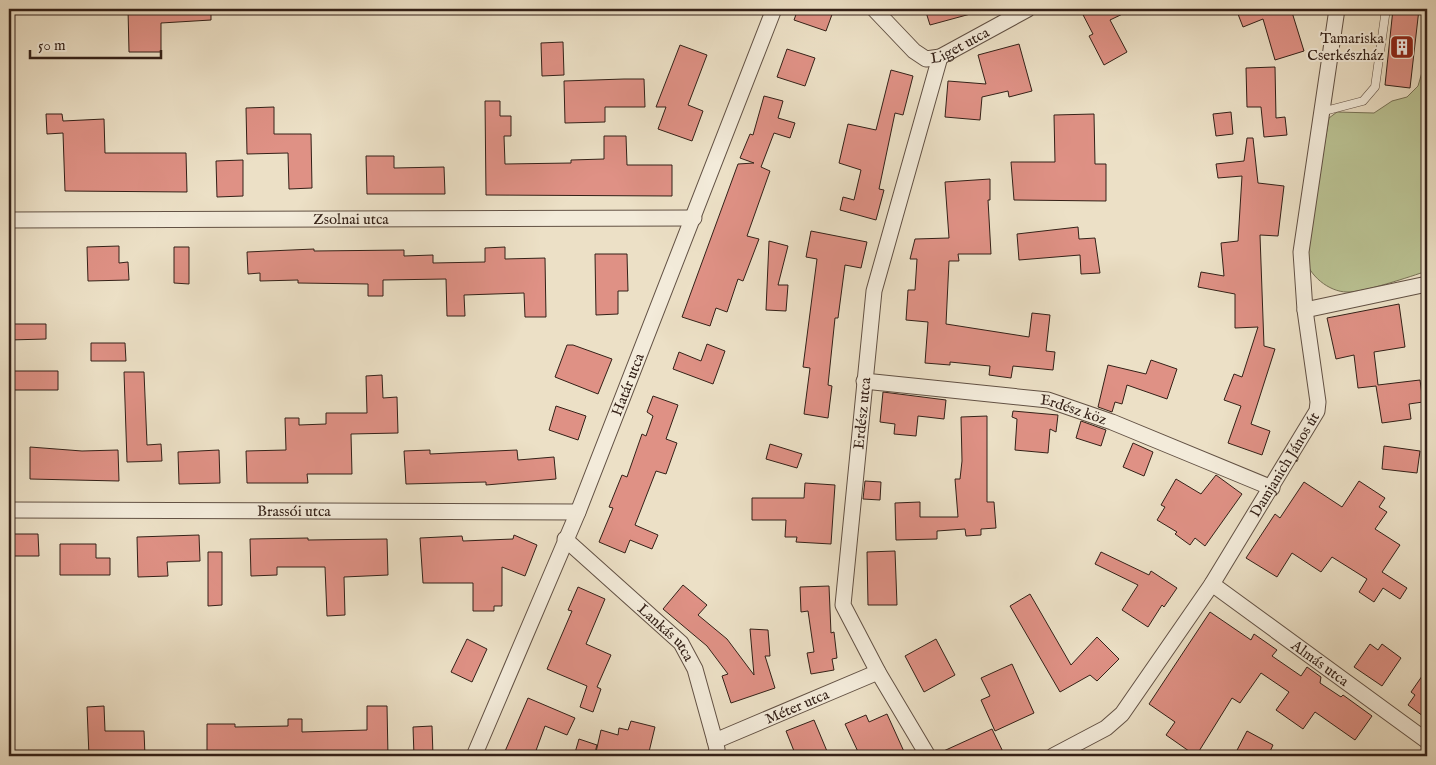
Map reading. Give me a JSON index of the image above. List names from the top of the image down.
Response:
{
  "streets": {
    "street": [
      "Liget utca",
      "Zsolnai utca",
      "Határ utca",
      "Erdész köz",
      "Erdész utca",
      "Damjanich János út",
      "Brassói utca",
      "Lankás utca",
      "Almás utca",
      "Méter utca"
    ]
  },
  "crossings": [
    ["Liget utca", "Erdész utca"],
    ["Zsolnai utca", "Határ utca"],
    ["Határ utca", "Brassói utca"],
    ["Határ utca", "Lankás utca"],
    ["Erdész köz", "Erdész utca"],
    ["Erdész köz", "Damjanich János út"],
    ["Erdész utca", "Méter utca"],
    ["Damjanich János út", "Almás utca"],
    ["Lankás utca", "Méter utca"]
  ],
  "places": {
    "building": ["Tamariska Cserkészház"]
  },
  "scale_bar": "50 m"
}
